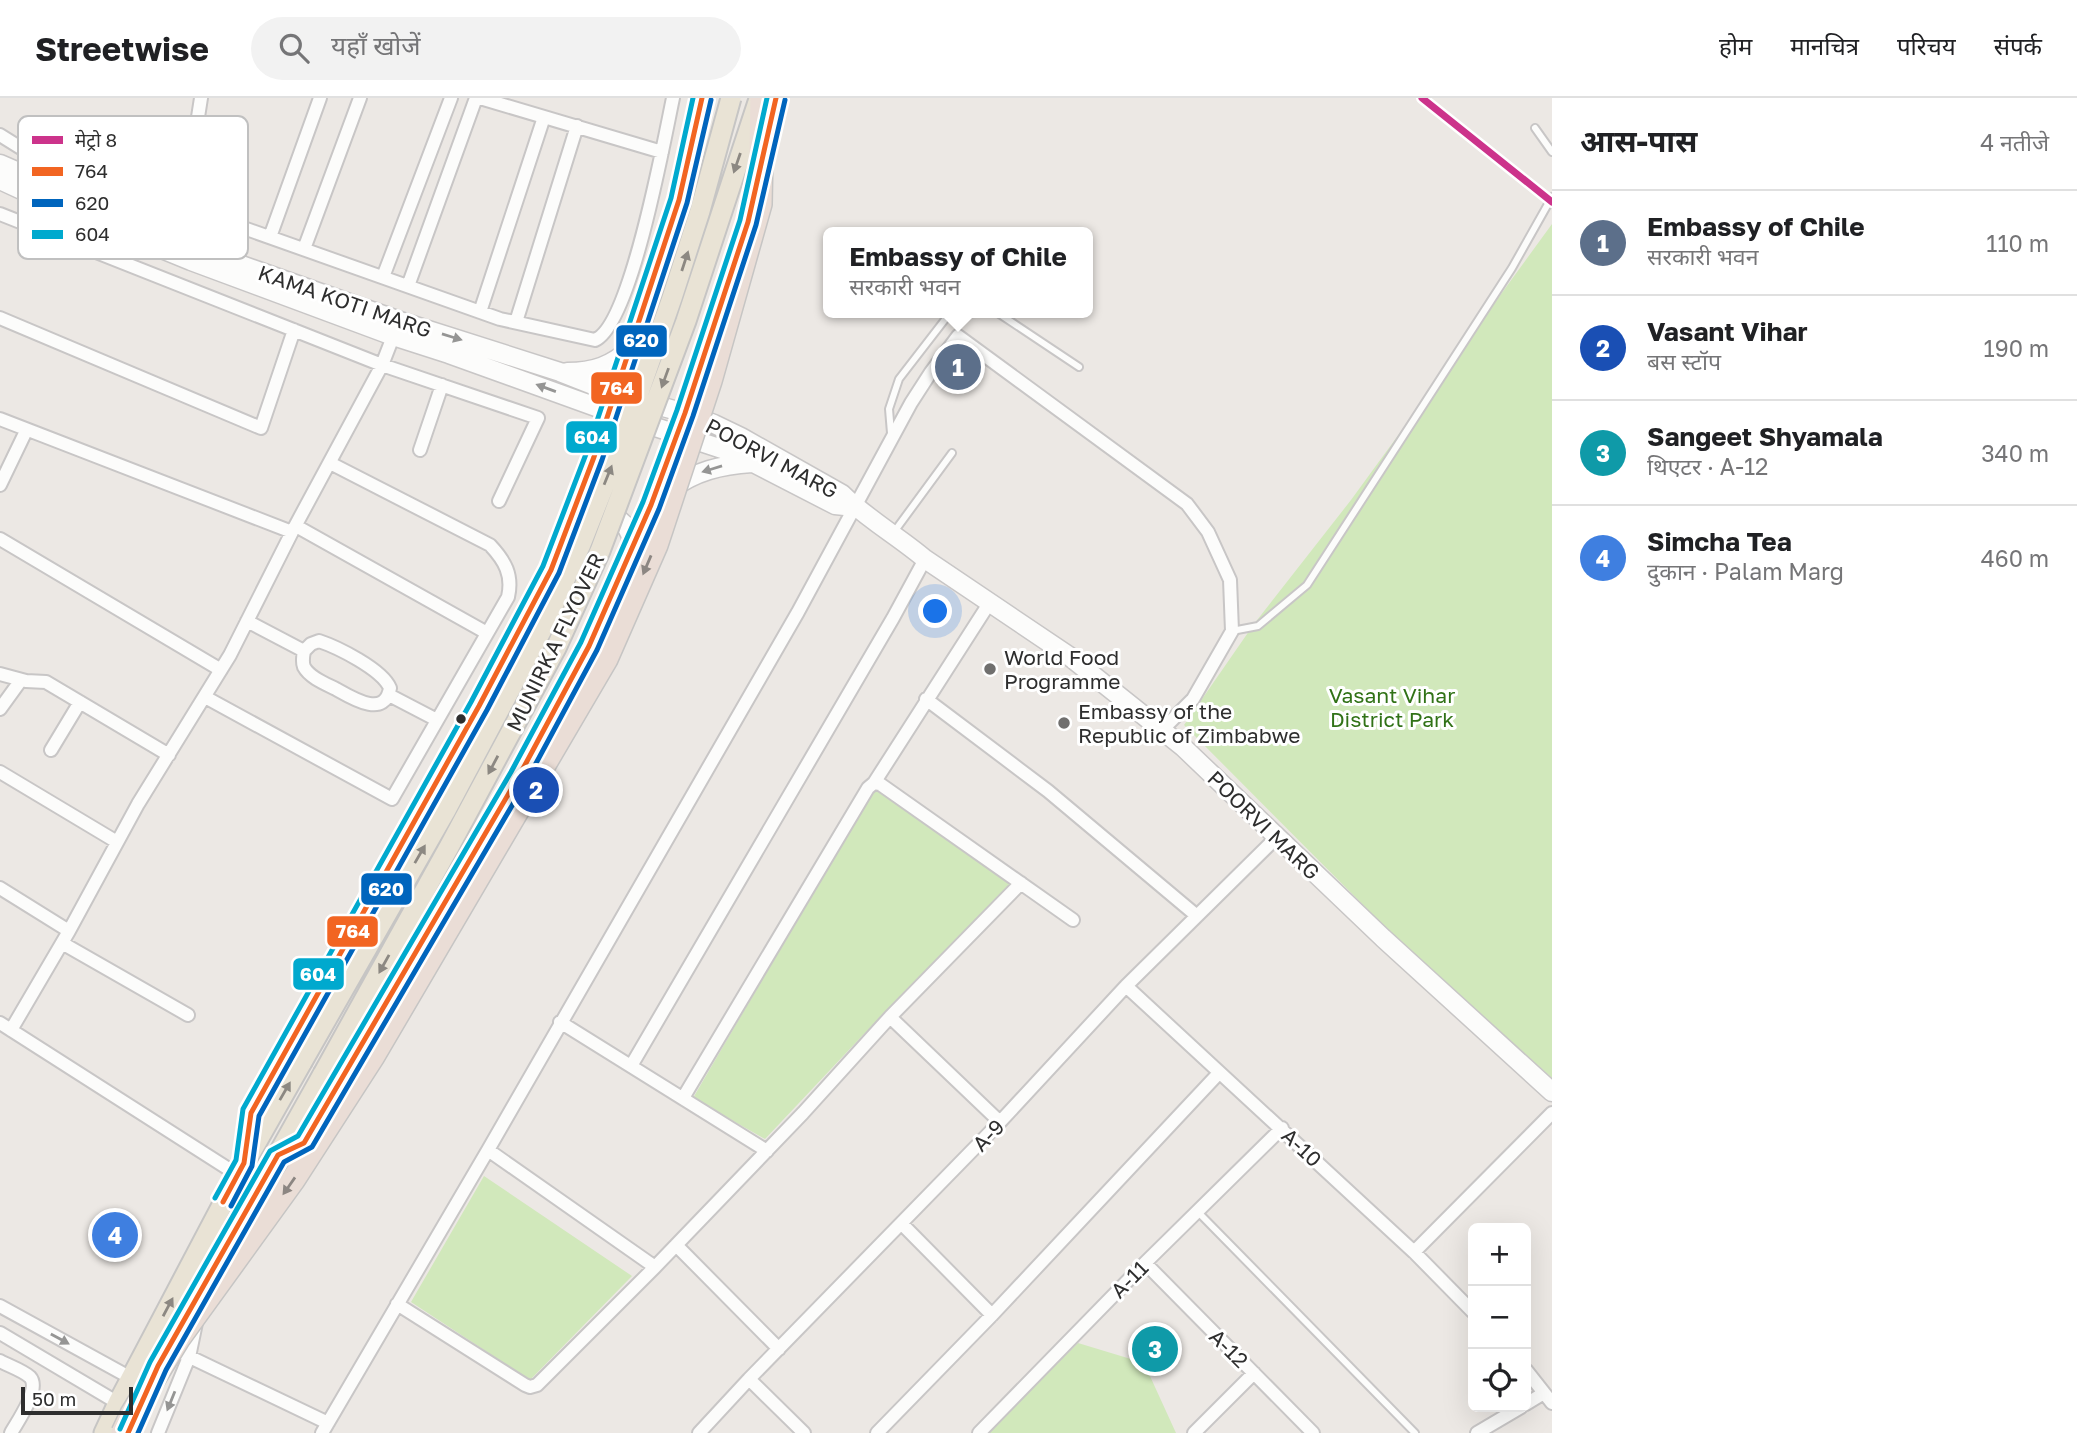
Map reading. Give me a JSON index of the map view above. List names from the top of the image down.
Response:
{
  "streets": {
    "main road": ["KAMA KOTI MARG", "POORVI MARG", "MUNIRKA FLYOVER"],
    "street": [
      "A-9",
      "A-10",
      "A-11",
      "A-12"
    ]
  },
  "crossings": [
    ["KAMA KOTI MARG", "POORVI MARG"],
    ["POORVI MARG", "A-9"],
    ["A-9", "A-10"],
    ["A-10", "A-11"],
    ["A-11", "A-12"]
  ],
  "parks": ["Vasant Vihar District Park"],
  "places": ["World Food Programme", "Embassy of the Republic of Zimbabwe"],
  "lines": [
    "metro line 8",
    "transit line 764",
    "transit line 604",
    "transit line 620"
  ],
  "legend": [
    "मेट्रो 8",
    "764",
    "620",
    "604"
  ],
  "scale_bar": "50 m",
  "page": {
    "header": "Streetwise",
    "search": "यहाँ खोजें",
    "nav": [
      "होम",
      "मानचित्र",
      "परिचय",
      "संपर्क"
    ],
    "heading": ["आस-पास", "4 नतीजे"],
    "list": [
      {
        "mark": "1",
        "name": "Embassy of Chile",
        "note": "सरकारी भवन",
        "value": "110 m"
      },
      {
        "mark": "2",
        "name": "Vasant Vihar",
        "note": "बस स्टॉप",
        "value": "190 m"
      },
      {
        "mark": "3",
        "name": "Sangeet Shyamala",
        "note": "थिएटर · A-12",
        "value": "340 m"
      },
      {
        "mark": "4",
        "name": "Simcha Tea",
        "note": "दुकान · Palam Marg",
        "value": "460 m"
      }
    ],
    "popup": ["Embassy of Chile", "सरकारी भवन"],
    "pins": [
      "1",
      "2",
      "4",
      "3"
    ],
    "map_buttons": ["+", "−"],
    "scale": "50 m"
  }
}
